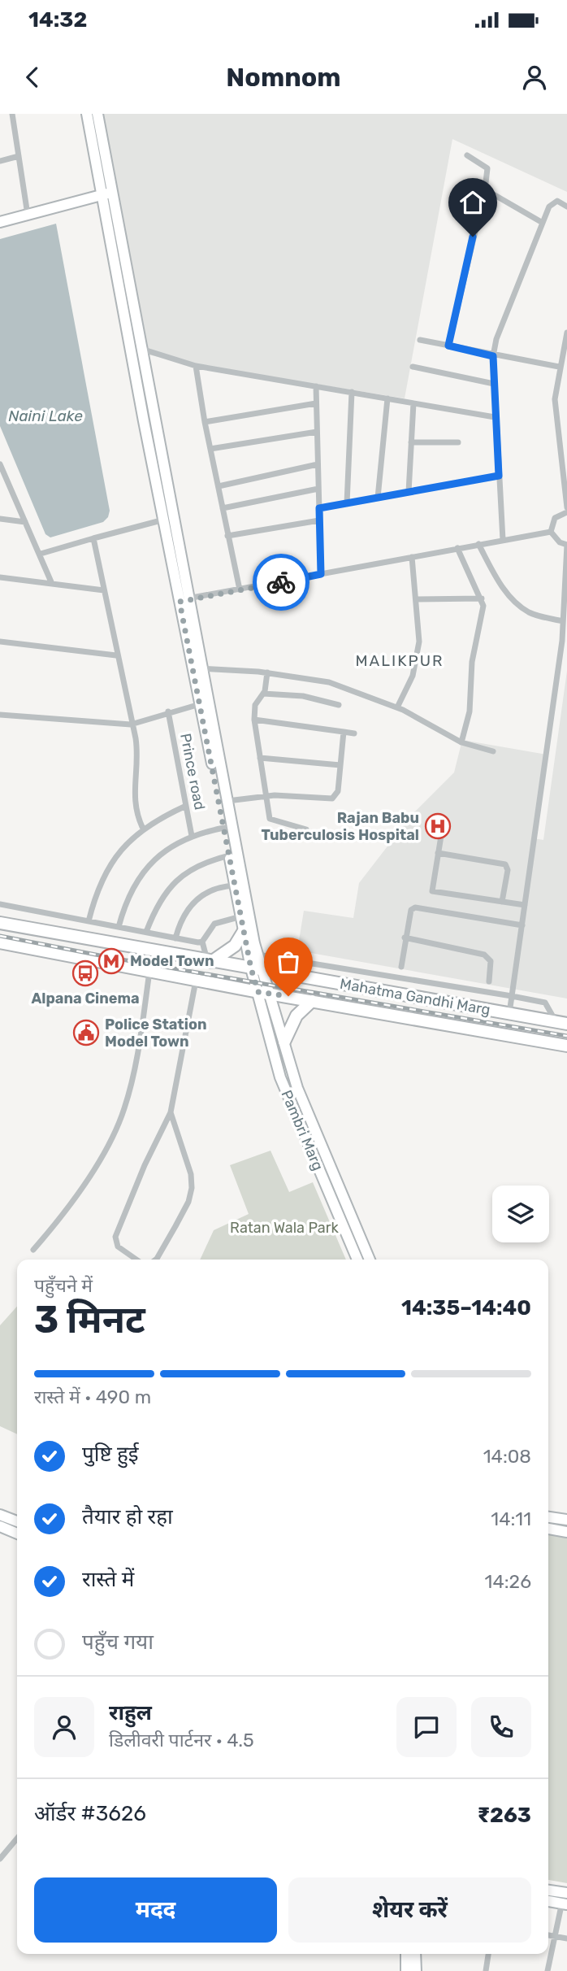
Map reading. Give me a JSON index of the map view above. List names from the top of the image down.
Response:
{
  "streets": {
    "main road": ["Mahatma Gandhi Marg"],
    "street": ["Prince road", "Pambri Marg"]
  },
  "crossings": [
    ["Mahatma Gandhi Marg", "Pambri Marg"]
  ],
  "districts": ["MALIKPUR"],
  "water": ["Naini Lake"],
  "parks": ["Ratan Wala Park"],
  "places": {
    "hospital": ["Rajan Babu Tuberculosis Hospital"],
    "metro station": ["Model Town"],
    "bus stop": ["Alpana Cinema"],
    "public building": ["Police Station Model Town"]
  },
  "page": {
    "status": "14:32",
    "header": "Nomnom",
    "heading": ["3 मिनट", "पहुँचने में", "14:35–14:40"],
    "panel": [
      "राहुल",
      "डिलीवरी पार्टनर · 4.5",
      "ऑर्डर #3626",
      "₹263"
    ],
    "bar": "रास्ते में · 490 m",
    "list": [
      ["पुष्टि हुई", "14:08"],
      ["तैयार हो रहा", "14:11"],
      ["रास्ते में", "14:26"],
      "पहुँच गया"
    ],
    "buttons": ["मदद", "शेयर करें"]
  }
}
